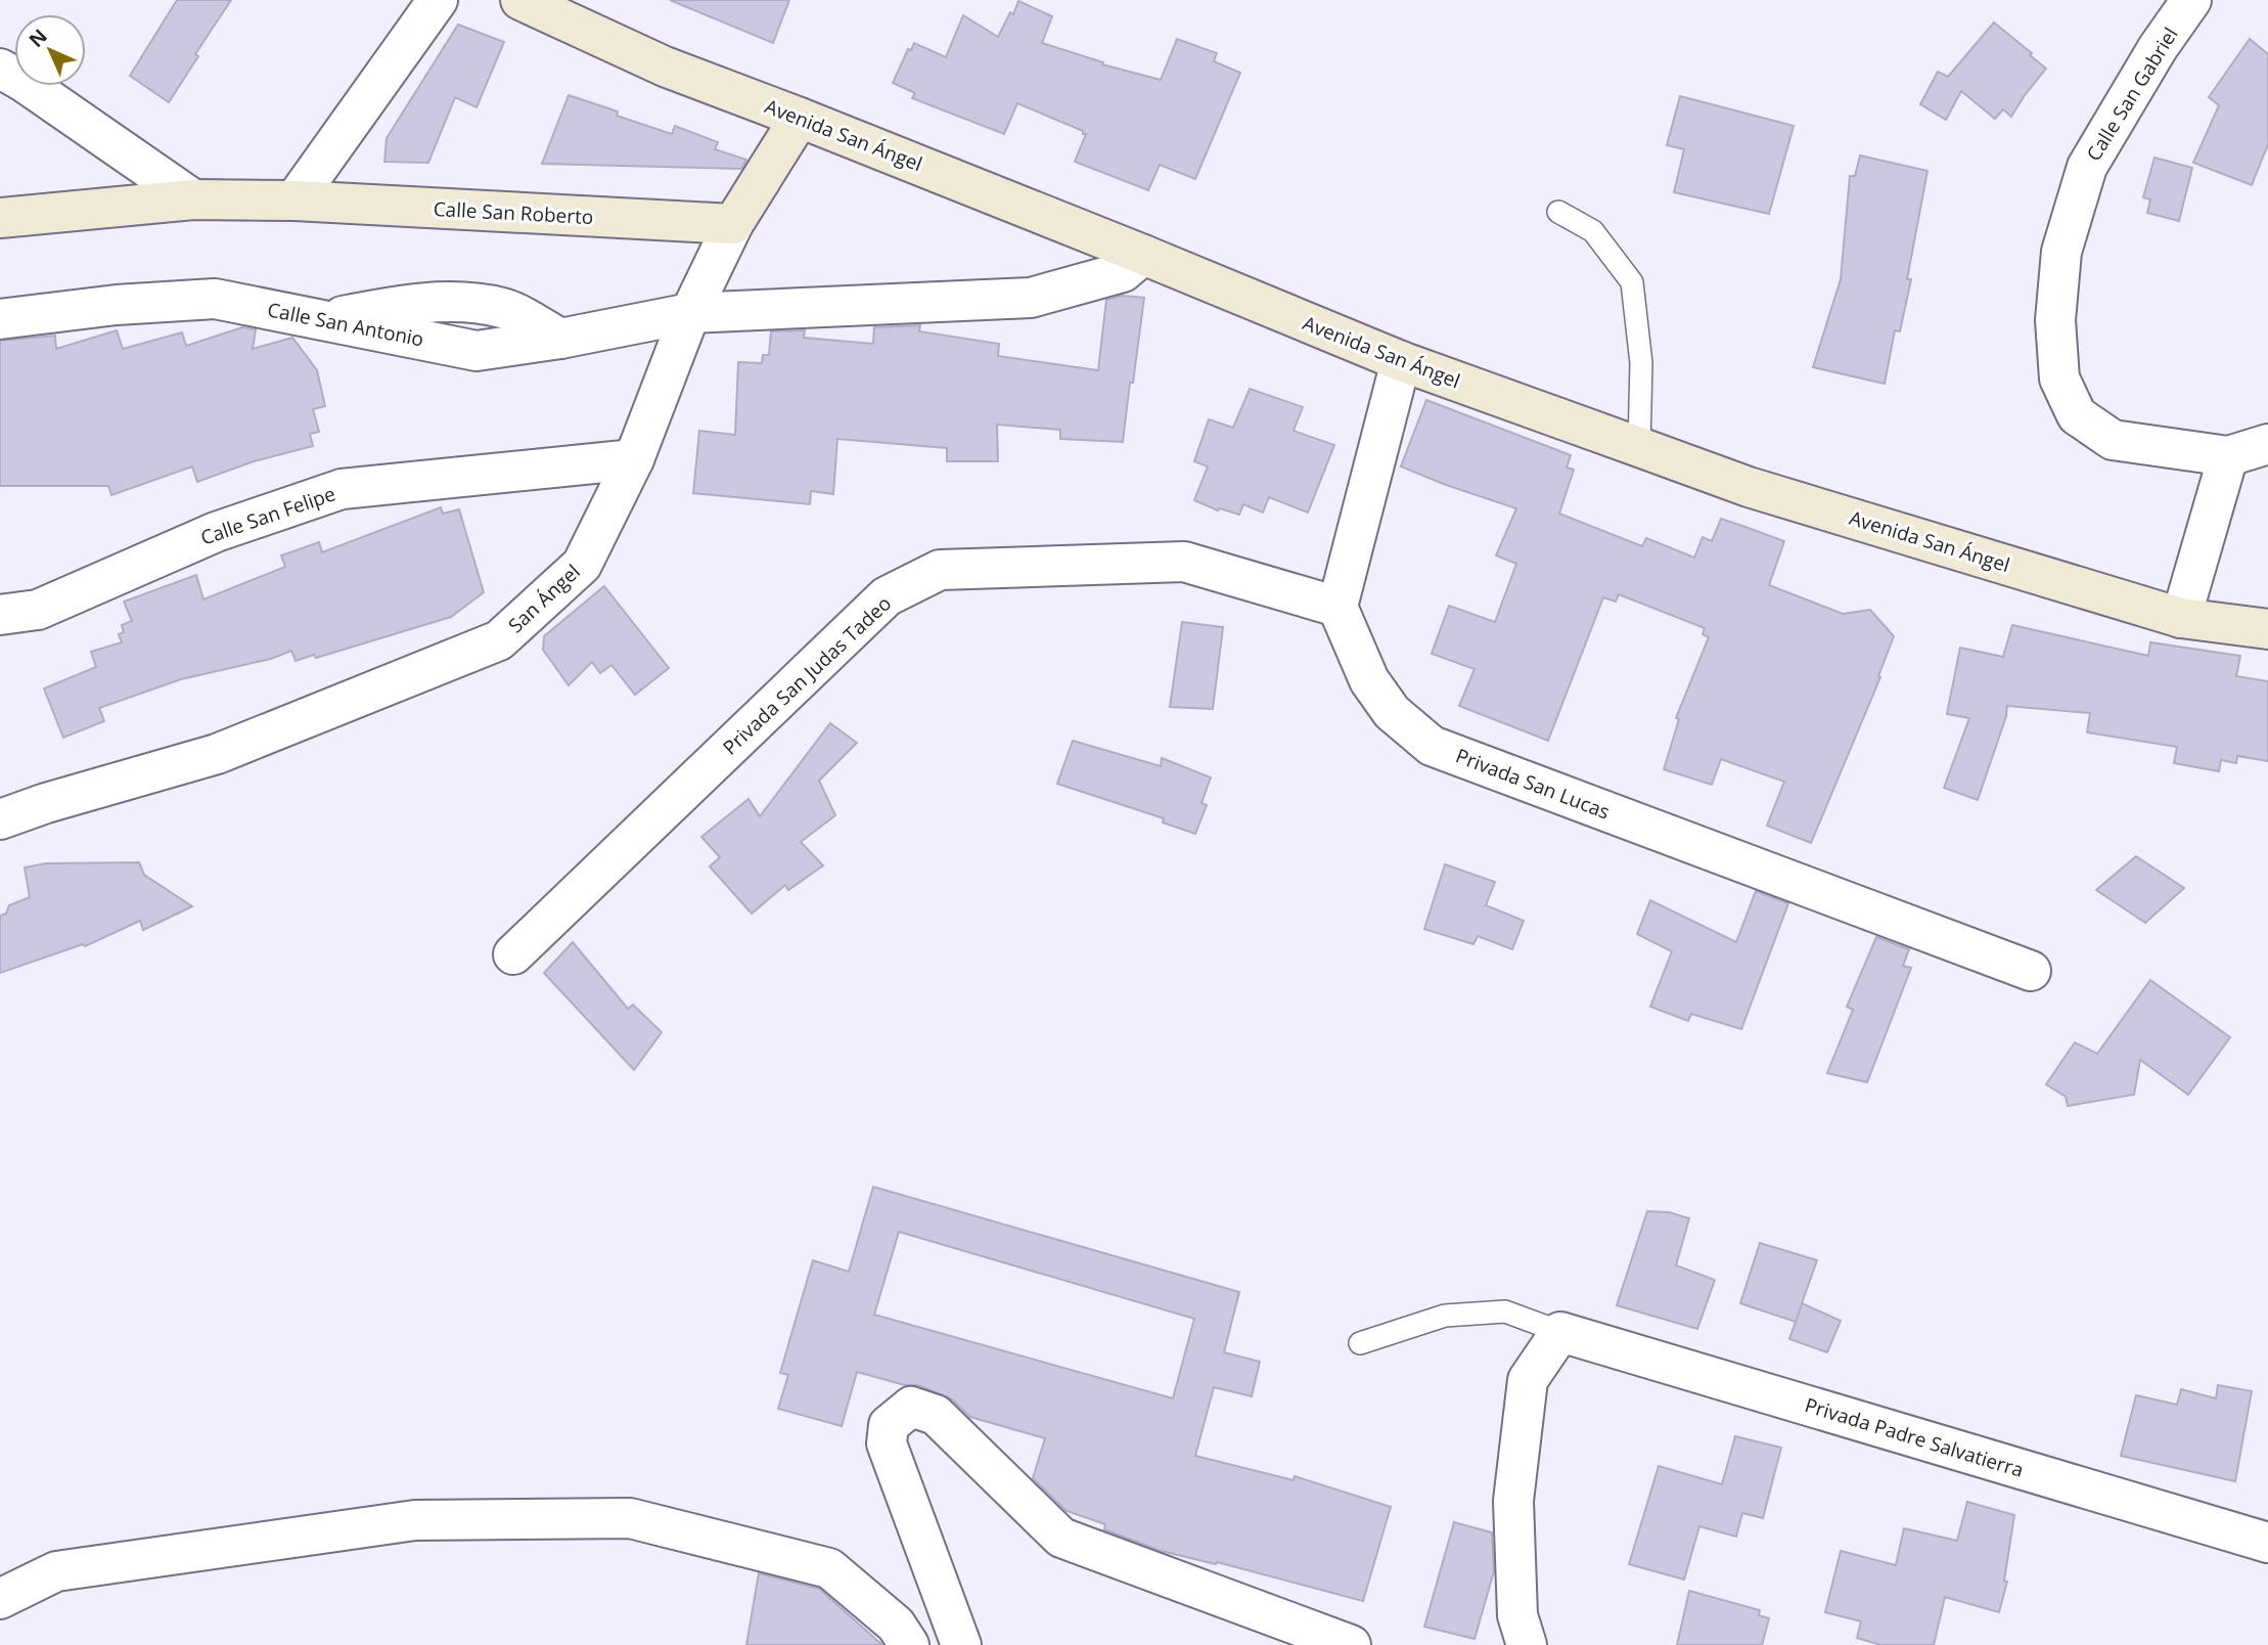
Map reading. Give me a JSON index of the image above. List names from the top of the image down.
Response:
{
  "streets": {
    "main road": ["Avenida San Ángel", "Calle San Roberto", "San Ángel"],
    "street": [
      "Calle San Gabriel",
      "Calle San Antonio",
      "Calle San Felipe",
      "Privada San Judas Tadeo",
      "Privada San Lucas",
      "Privada Padre Salvatierra"
    ]
  },
  "crossings": [
    ["Avenida San Ángel", "Calle San Antonio"],
    ["Avenida San Ángel", "San Ángel"],
    ["Calle San Roberto", "San Ángel"],
    ["Calle San Antonio", "San Ángel"],
    ["Calle San Felipe", "San Ángel"],
    ["Privada San Judas Tadeo", "Privada San Lucas"]
  ],
  "north": "top left"
}
